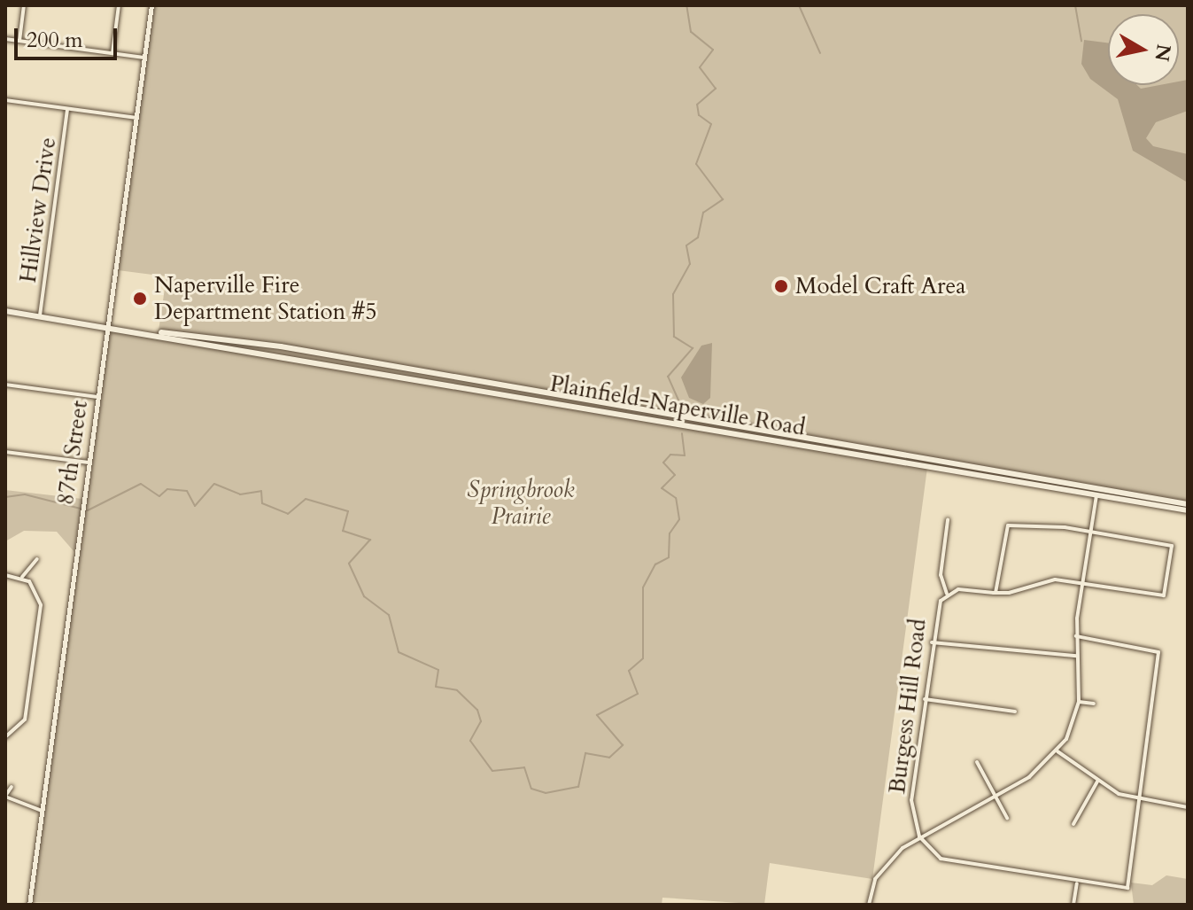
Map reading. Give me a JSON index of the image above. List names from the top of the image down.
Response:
{
  "streets": {
    "main road": ["Plainfield-Naperville Road"],
    "street": ["Hillview Drive", "87th Street", "Burgess Hill Road"]
  },
  "crossings": [
    ["Hillview Drive", "Plainfield-Naperville Road"],
    ["Plainfield-Naperville Road", "87th Street"]
  ],
  "parks": ["Springbrook Prairie"],
  "places": ["Model Craft Area", "Naperville Fire Department Station #5"],
  "scale_bar": "200 m",
  "north": "right"
}
